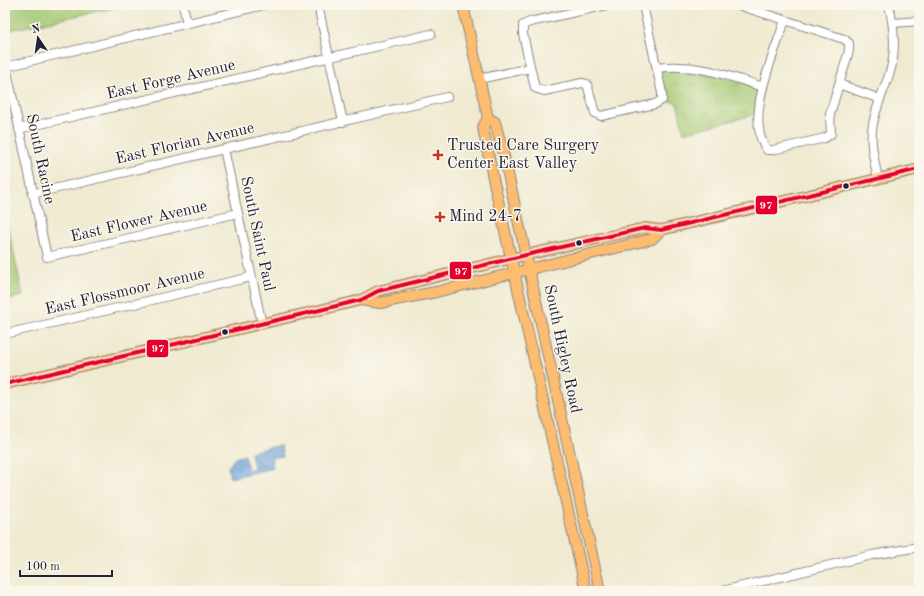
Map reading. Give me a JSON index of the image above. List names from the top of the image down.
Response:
{
  "streets": {
    "main road": ["South Higley Road"],
    "street": [
      "East Forge Avenue",
      "East Florian Avenue",
      "South Racine",
      "East Flower Avenue",
      "South Saint Paul",
      "East Flossmoor Avenue"
    ]
  },
  "crossings": [
    ["East Forge Avenue", "South Racine"],
    ["East Florian Avenue", "South Racine"],
    ["East Florian Avenue", "South Saint Paul"],
    ["South Racine", "East Flower Avenue"],
    ["East Flower Avenue", "South Saint Paul"],
    ["South Saint Paul", "East Flossmoor Avenue"]
  ],
  "places": {
    "health": ["Trusted Care Surgery Center East Valley", "Mind 24-7"]
  },
  "lines": ["transit line 97"],
  "scale_bar": "100 m",
  "north": "top"
}
